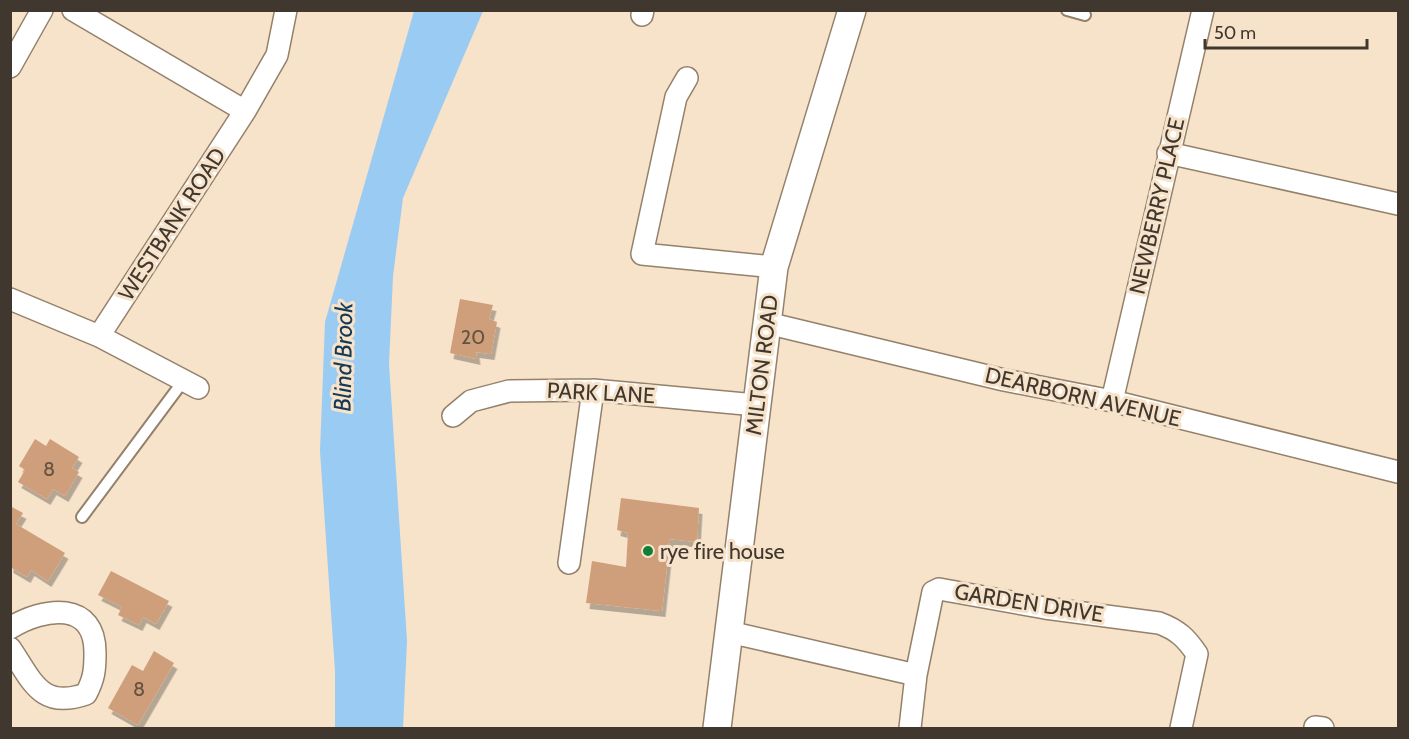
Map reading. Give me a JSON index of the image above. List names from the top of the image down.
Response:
{
  "streets": {
    "street": [
      "NEWBERRY PLACE",
      "WESTBANK ROAD",
      "MILTON ROAD",
      "PARK LANE",
      "DEARBORN AVENUE",
      "GARDEN DRIVE"
    ]
  },
  "crossings": [
    ["NEWBERRY PLACE", "DEARBORN AVENUE"],
    ["MILTON ROAD", "PARK LANE"],
    ["MILTON ROAD", "DEARBORN AVENUE"]
  ],
  "water": ["Blind Brook"],
  "places": ["rye fire house"],
  "house_numbers": ["20", "8", "8"],
  "scale_bar": "50 m"
}
